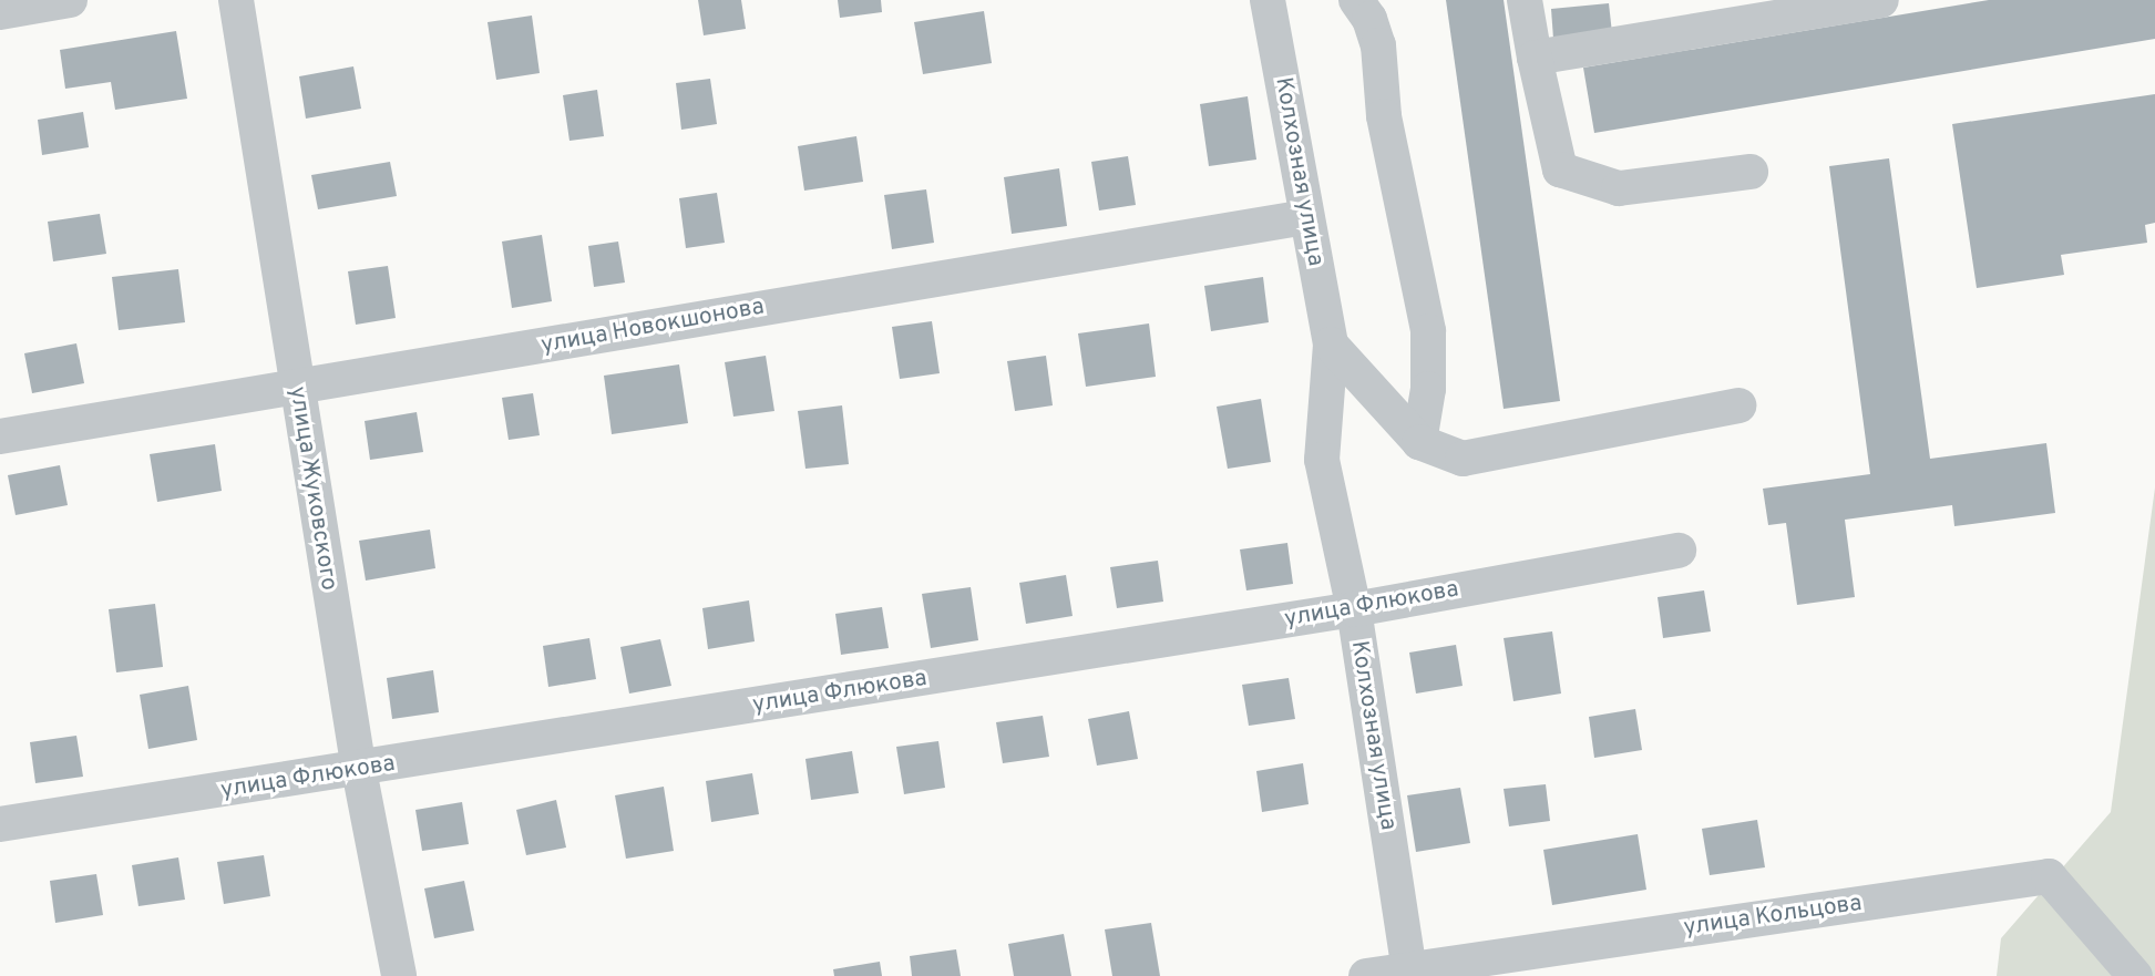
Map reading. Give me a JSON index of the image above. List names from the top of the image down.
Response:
{
  "streets": {
    "street": [
      "Колхозная улица",
      "улица Новокшонова",
      "улица Жуковского",
      "улица Флюкова",
      "улица Кольцова"
    ]
  },
  "crossings": [
    ["Колхозная улица", "улица Новокшонова"],
    ["Колхозная улица", "улица Флюкова"],
    ["Колхозная улица", "улица Кольцова"],
    ["улица Новокшонова", "улица Жуковского"],
    ["улица Жуковского", "улица Флюкова"]
  ]
}
